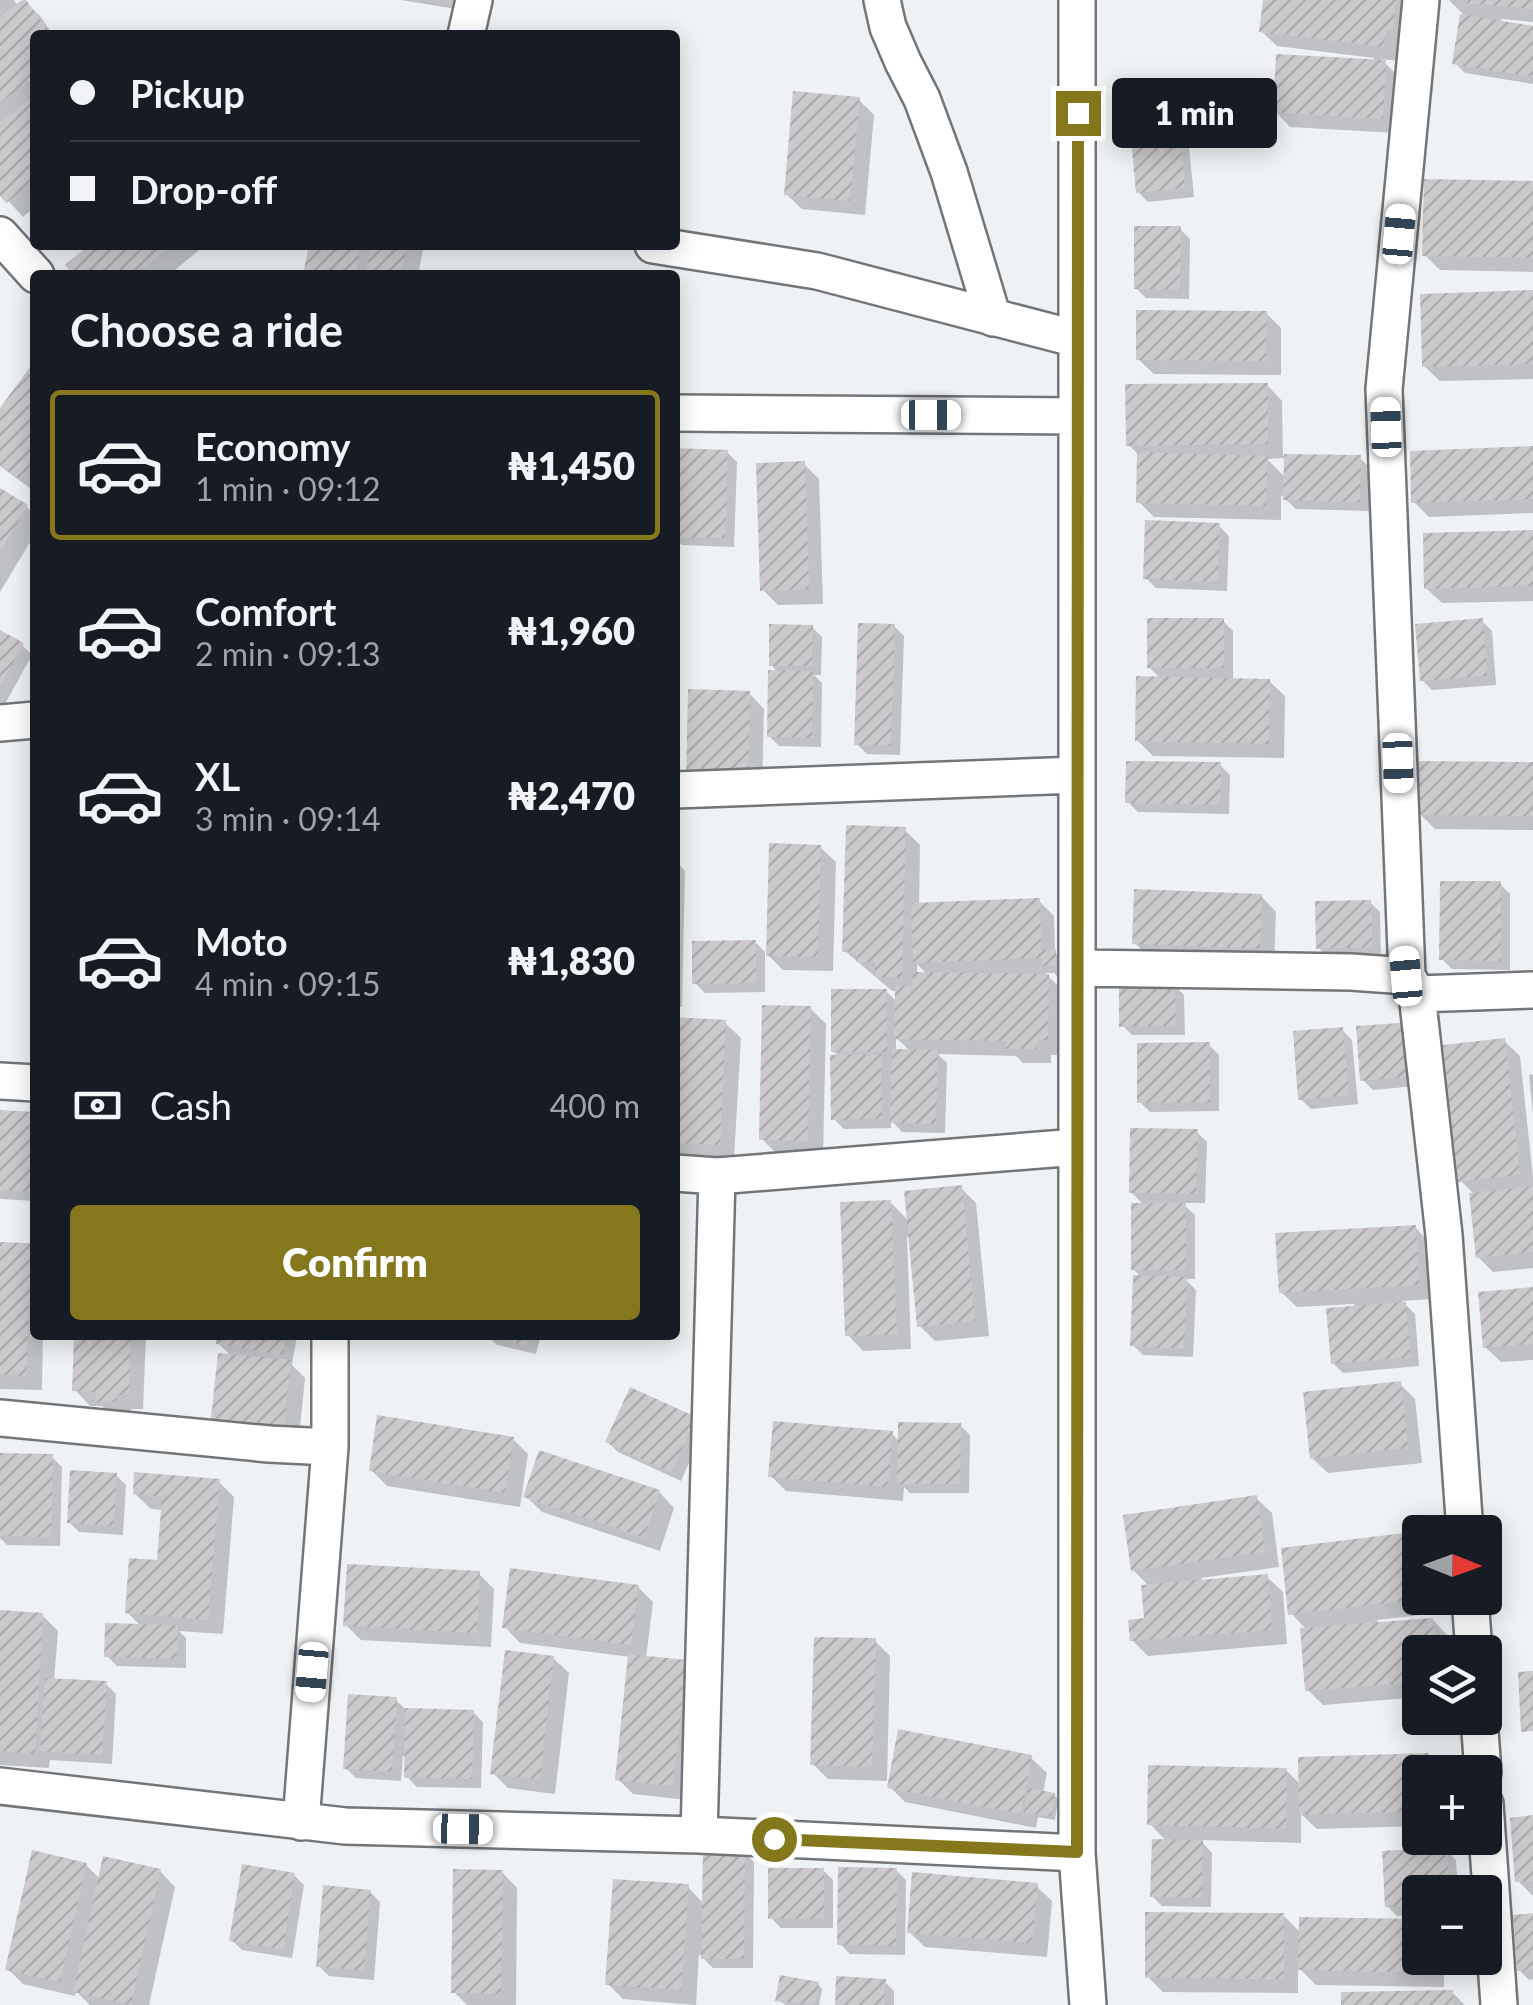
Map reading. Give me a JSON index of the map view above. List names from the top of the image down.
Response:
{
  "north": "right",
  "page": {
    "banner": ["Pickup", "Drop-off"],
    "bubble": "1 min",
    "heading": "Choose a ride",
    "list": [
      {
        "name": "Economy",
        "note": "1 min · 09:12",
        "value": "₦1,450"
      },
      {
        "name": "Comfort",
        "note": "2 min · 09:13",
        "value": "₦1,960"
      },
      {
        "name": "XL",
        "note": "3 min · 09:14",
        "value": "₦2,470"
      },
      {
        "name": "Moto",
        "note": "4 min · 09:15",
        "value": "₦1,830"
      }
    ],
    "pay": ["Cash", "400 m"],
    "buttons": "Confirm",
    "map_buttons": ["+", "−"]
  }
}
